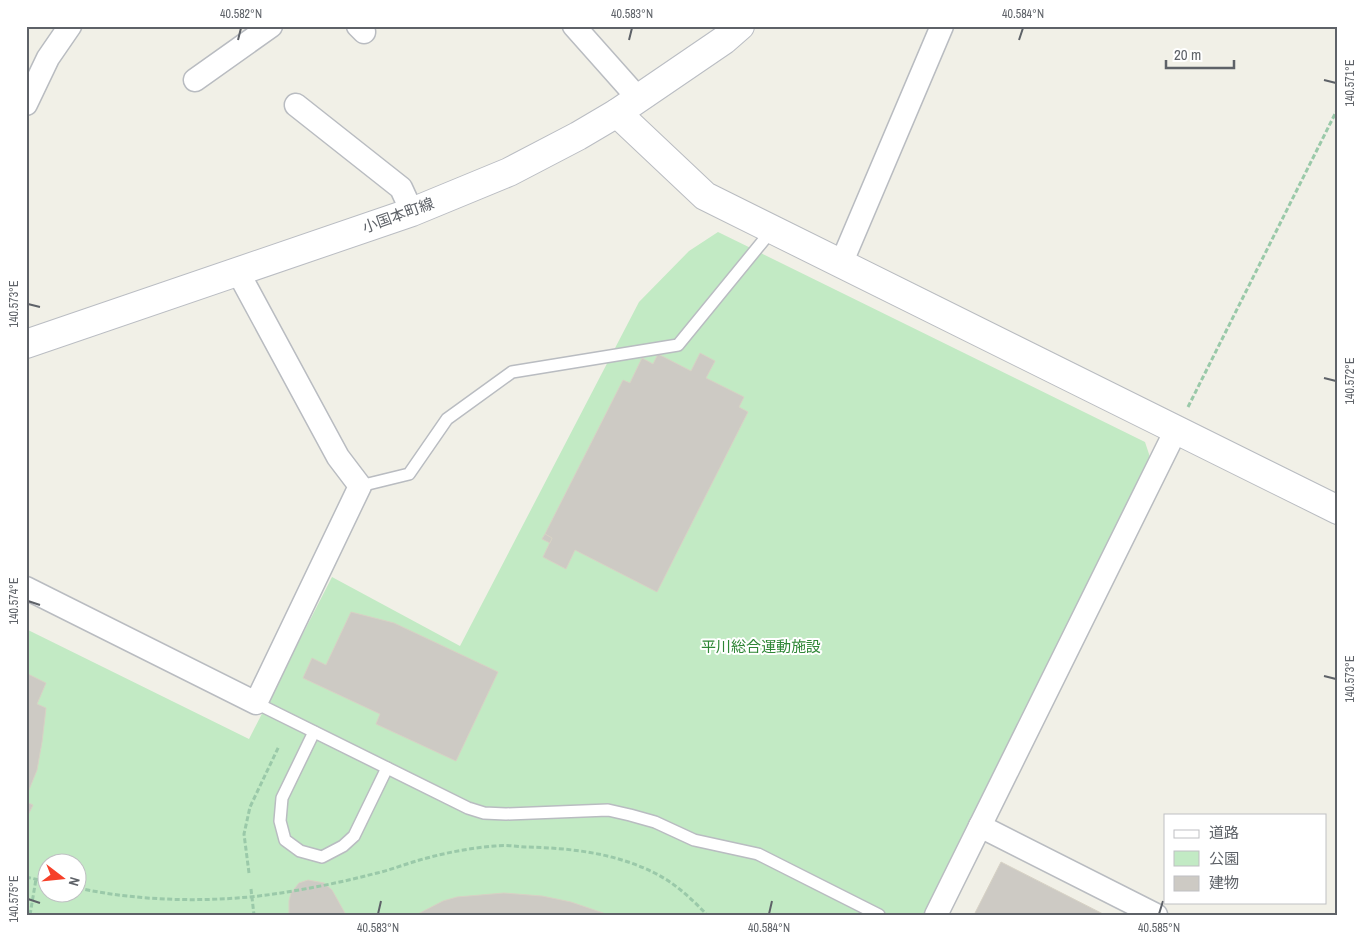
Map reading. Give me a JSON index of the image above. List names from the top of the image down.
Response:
{
  "streets": {
    "street": ["小国本町線"]
  },
  "parks": ["平川総合運動施設"],
  "legend": ["道路", "公園", "建物"],
  "scale_bar": "20 m",
  "north": "right",
  "coordinates": [
    "40.582°N",
    "40.583°N",
    "40.584°N",
    "140.571°E",
    "140.573°E",
    "140.572°E",
    "140.574°E",
    "140.575°E",
    "40.585°N"
  ]
}
